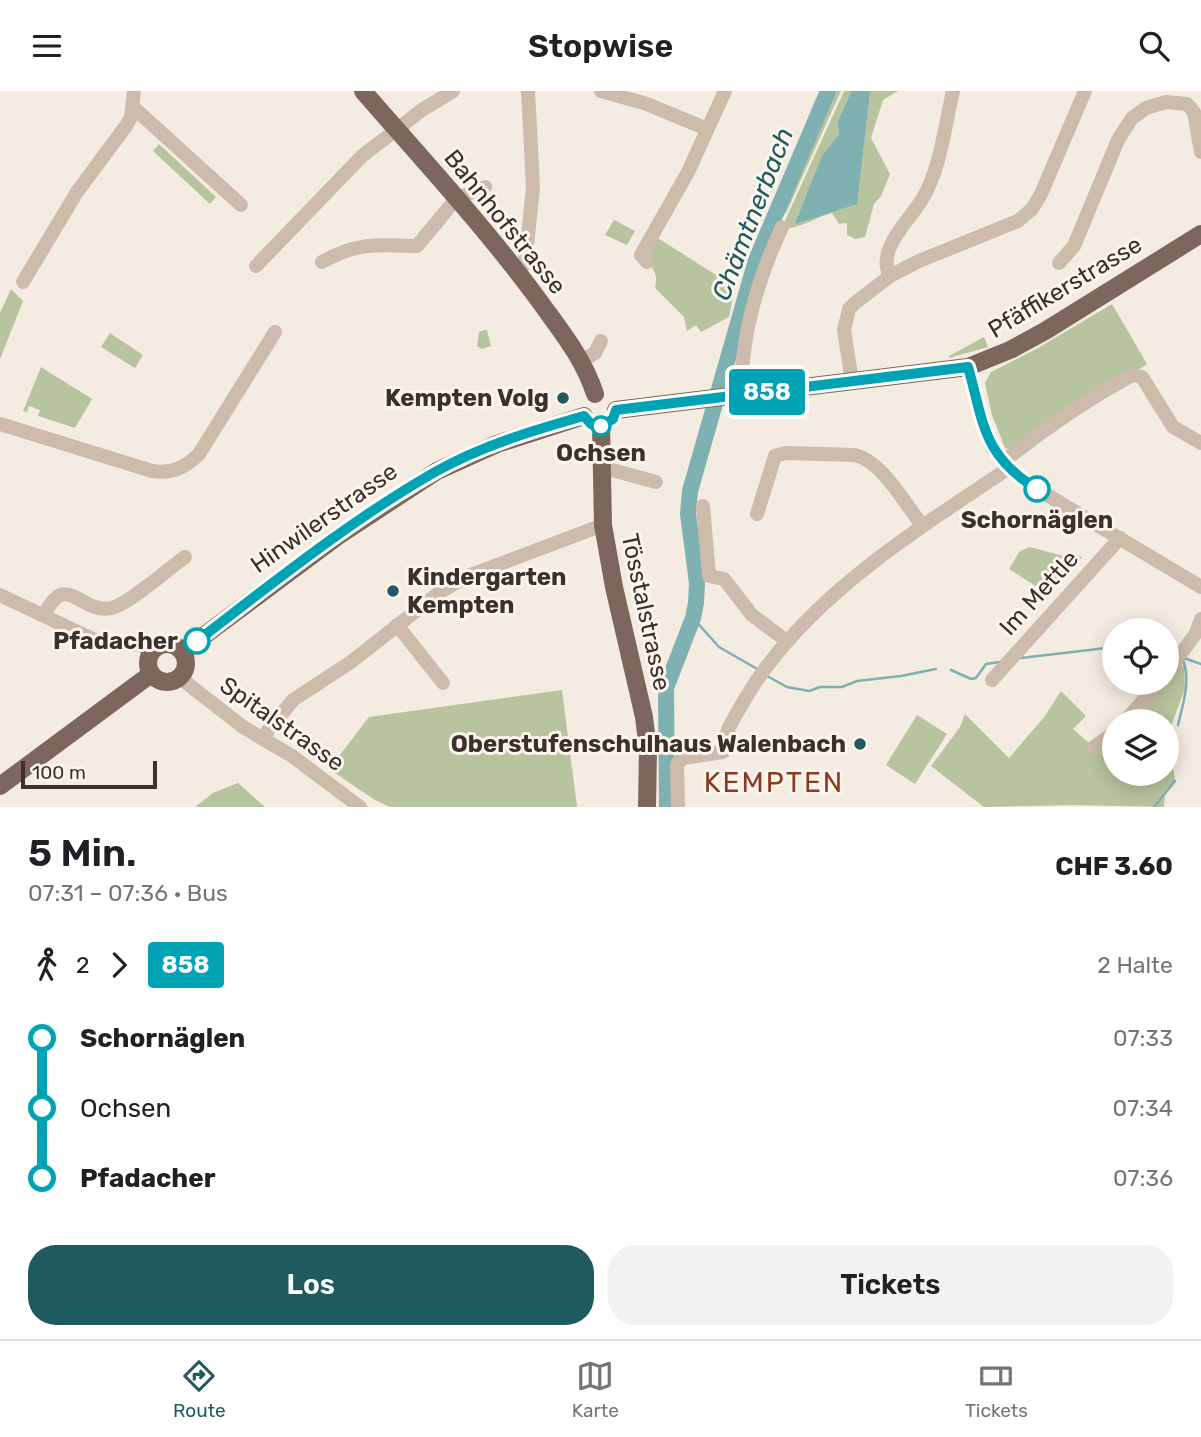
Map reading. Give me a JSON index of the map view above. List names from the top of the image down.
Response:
{
  "streets": {
    "main road": [
      "Bahnhofstrasse",
      "Pfäffikerstrasse",
      "Hinwilerstrasse",
      "Tösstalstrasse"
    ],
    "street": ["Im Mettle", "Spitalstrasse"]
  },
  "crossings": [
    ["Bahnhofstrasse", "Pfäffikerstrasse"],
    ["Bahnhofstrasse", "Hinwilerstrasse"],
    ["Bahnhofstrasse", "Tösstalstrasse"],
    ["Pfäffikerstrasse", "Hinwilerstrasse"],
    ["Pfäffikerstrasse", "Tösstalstrasse"],
    ["Hinwilerstrasse", "Tösstalstrasse"],
    ["Hinwilerstrasse", "Spitalstrasse"]
  ],
  "districts": ["KEMPTEN"],
  "water": ["Chämtnerbach"],
  "places": [
    "Kempten Volg",
    "Ochsen",
    "Schornäglen",
    "Kindergarten Kempten",
    "Pfadacher",
    "Oberstufenschulhaus Walenbach"
  ],
  "lines": ["bus line 858"],
  "scale_bar": "100 m",
  "page": {
    "header": "Stopwise",
    "on_map": "858",
    "scale": "100 m",
    "heading": ["5 Min.", "07:31 – 07:36 · Bus", "CHF 3.60"],
    "legs": ["2", "858", "2 Halte"],
    "list": [
      {
        "name": "Schornäglen",
        "value": "07:33"
      },
      {
        "name": "Ochsen",
        "value": "07:34"
      },
      {
        "name": "Pfadacher",
        "value": "07:36"
      }
    ],
    "buttons": ["Los", "Tickets"],
    "tabs": ["Route", "Karte", "Tickets"]
  }
}
